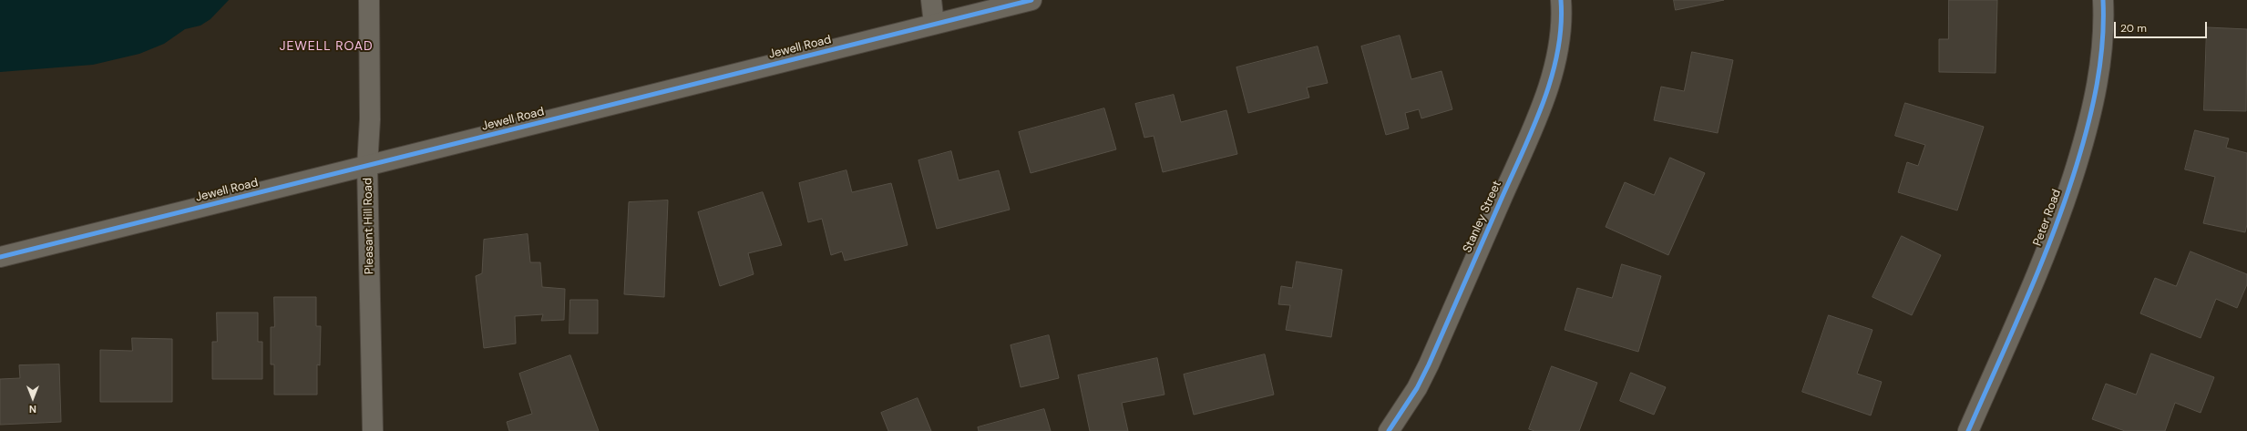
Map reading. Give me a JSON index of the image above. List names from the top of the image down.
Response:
{
  "streets": {
    "street": [
      "Jewell Road",
      "Stanley Street",
      "Peter Road",
      "Pleasant Hill Road"
    ]
  },
  "crossings": [
    ["Jewell Road", "Pleasant Hill Road"]
  ],
  "districts": ["JEWELL ROAD"],
  "scale_bar": "20 m",
  "north": "bottom"
}
